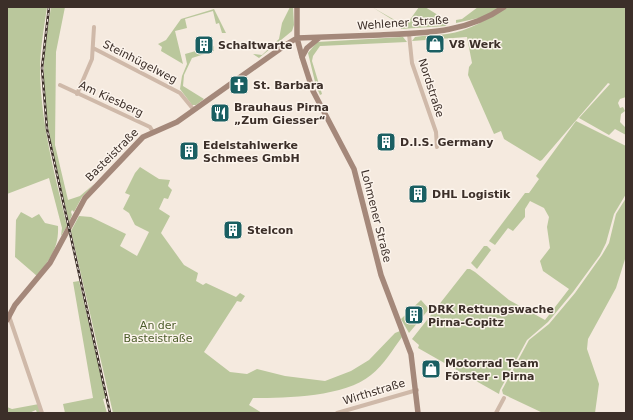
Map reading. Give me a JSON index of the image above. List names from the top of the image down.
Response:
{
  "streets": {
    "main road": ["Wehlener Straße", "Basteistraße", "Lohmener Straße"],
    "street": [
      "Steinhügelweg",
      "Nordstraße",
      "Am Kiesberg",
      "Wirthstraße"
    ]
  },
  "crossings": [
    ["Wehlener Straße", "Nordstraße"],
    ["Wehlener Straße", "Basteistraße"],
    ["Wehlener Straße", "Lohmener Straße"],
    ["Steinhügelweg", "Basteistraße"],
    ["Am Kiesberg", "Basteistraße"],
    ["Basteistraße", "Lohmener Straße"],
    ["Lohmener Straße", "Wirthstraße"]
  ],
  "parks": ["An der Basteistraße"],
  "places": {
    "shop": ["V8 Werk", "Motorrad Team Förster - Pirna"],
    "building": [
      "Schaltwarte",
      "D.I.S. Germany",
      "Edelstahlwerke Schmees GmbH",
      "DHL Logistik",
      "Stelcon",
      "DRK Rettungswache Pirna-Copitz"
    ],
    "church": ["St. Barbara"],
    "restaurant": ["Brauhaus Pirna „Zum Giesser“"]
  }
}
